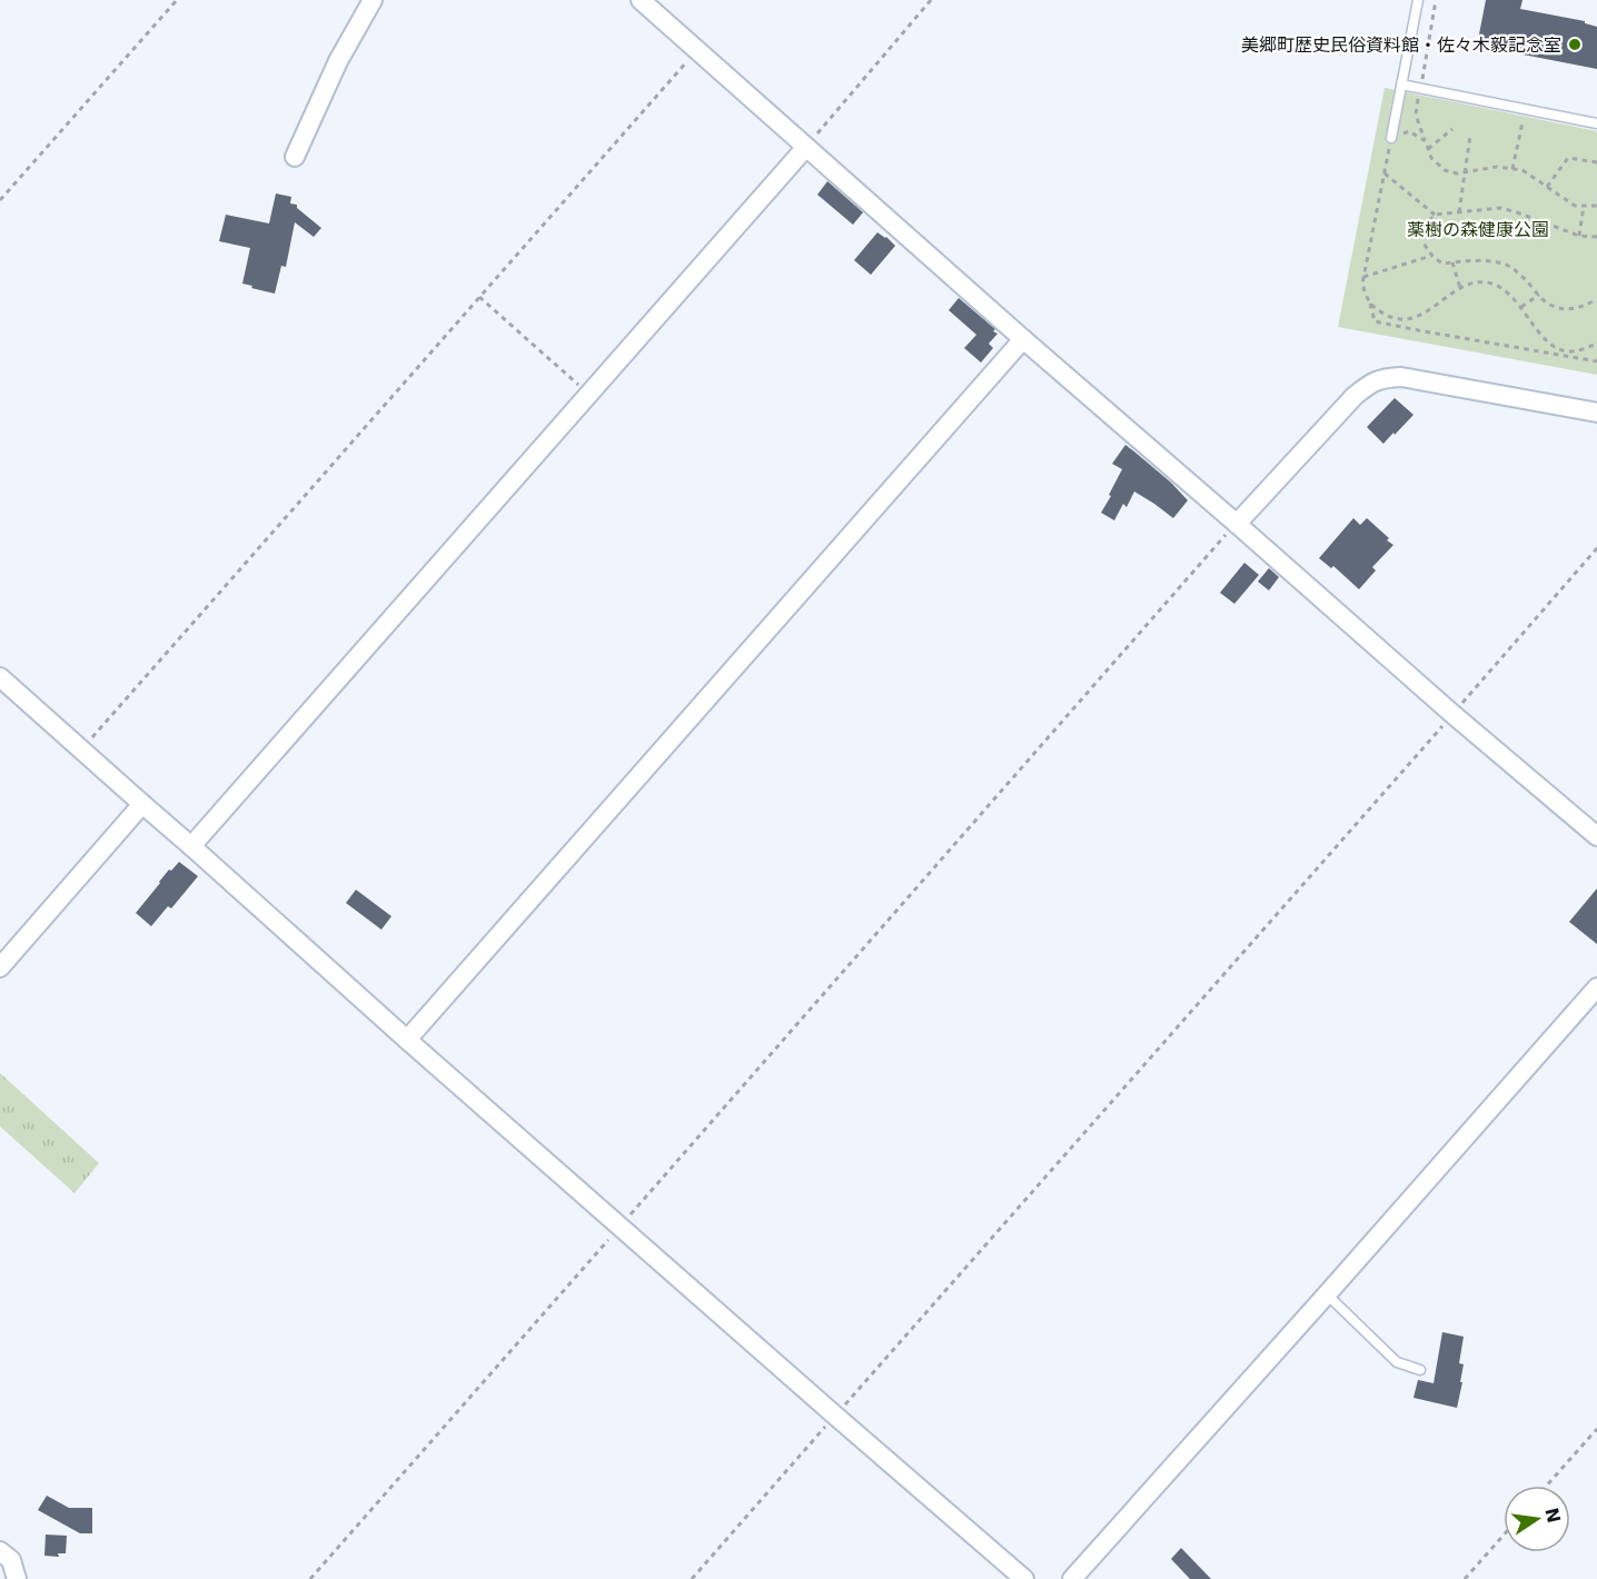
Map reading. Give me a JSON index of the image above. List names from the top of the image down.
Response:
{
  "parks": ["薬樹の森健康公園"],
  "places": ["美郷町歴史民俗資料館・佐々木毅記念室"],
  "north": "right"
}
